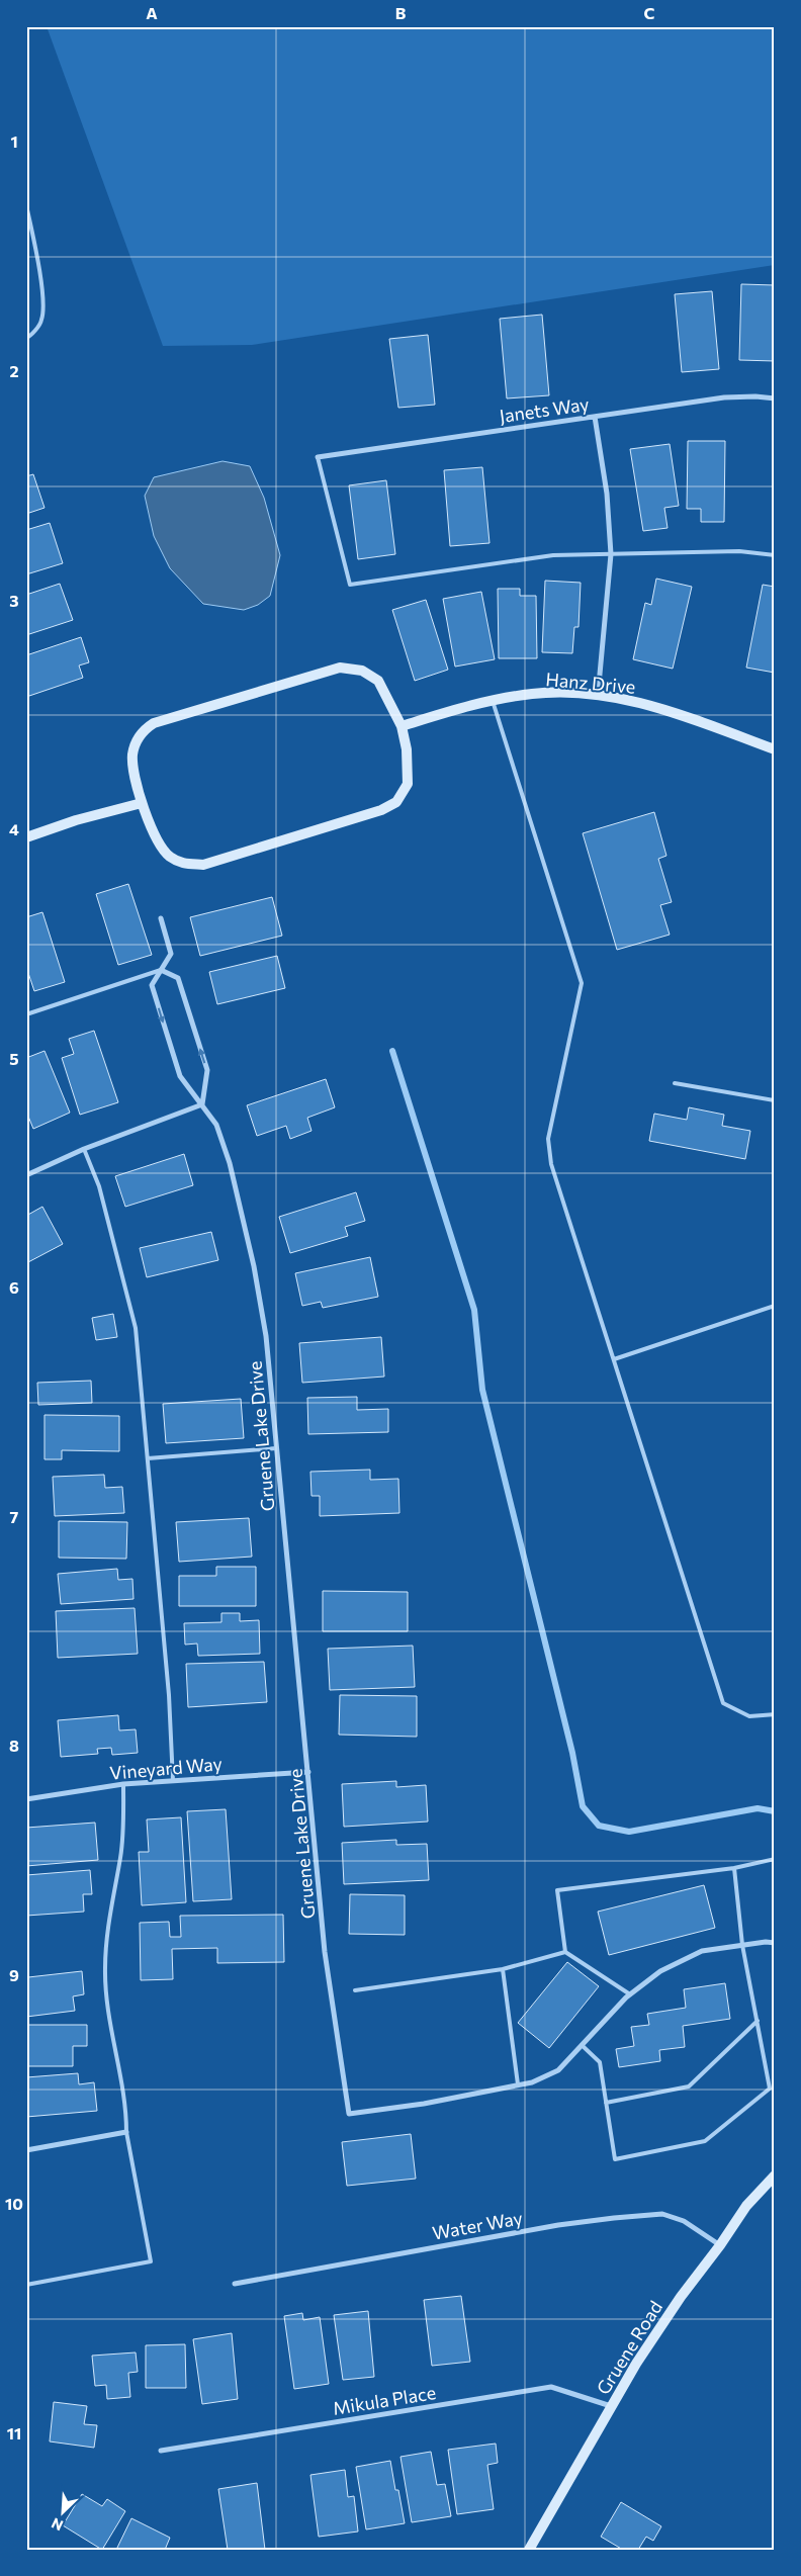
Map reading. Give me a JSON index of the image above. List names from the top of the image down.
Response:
{
  "streets": {
    "street": [
      "Janets Way",
      "Hanz Drive",
      "Gruene Lake Drive",
      "Vineyard Way",
      "Water Way",
      "Gruene Road",
      "Mikula Place"
    ]
  },
  "crossings": [
    ["Gruene Lake Drive", "Vineyard Way"],
    ["Water Way", "Gruene Road"],
    ["Gruene Road", "Mikula Place"]
  ],
  "north": "bottom left",
  "grid": {
    "columns": ["A", "B", "C"],
    "rows": [
      "1",
      "2",
      "3",
      "4",
      "5",
      "6",
      "7",
      "8",
      "9",
      "10",
      "11"
    ]
  }
}
